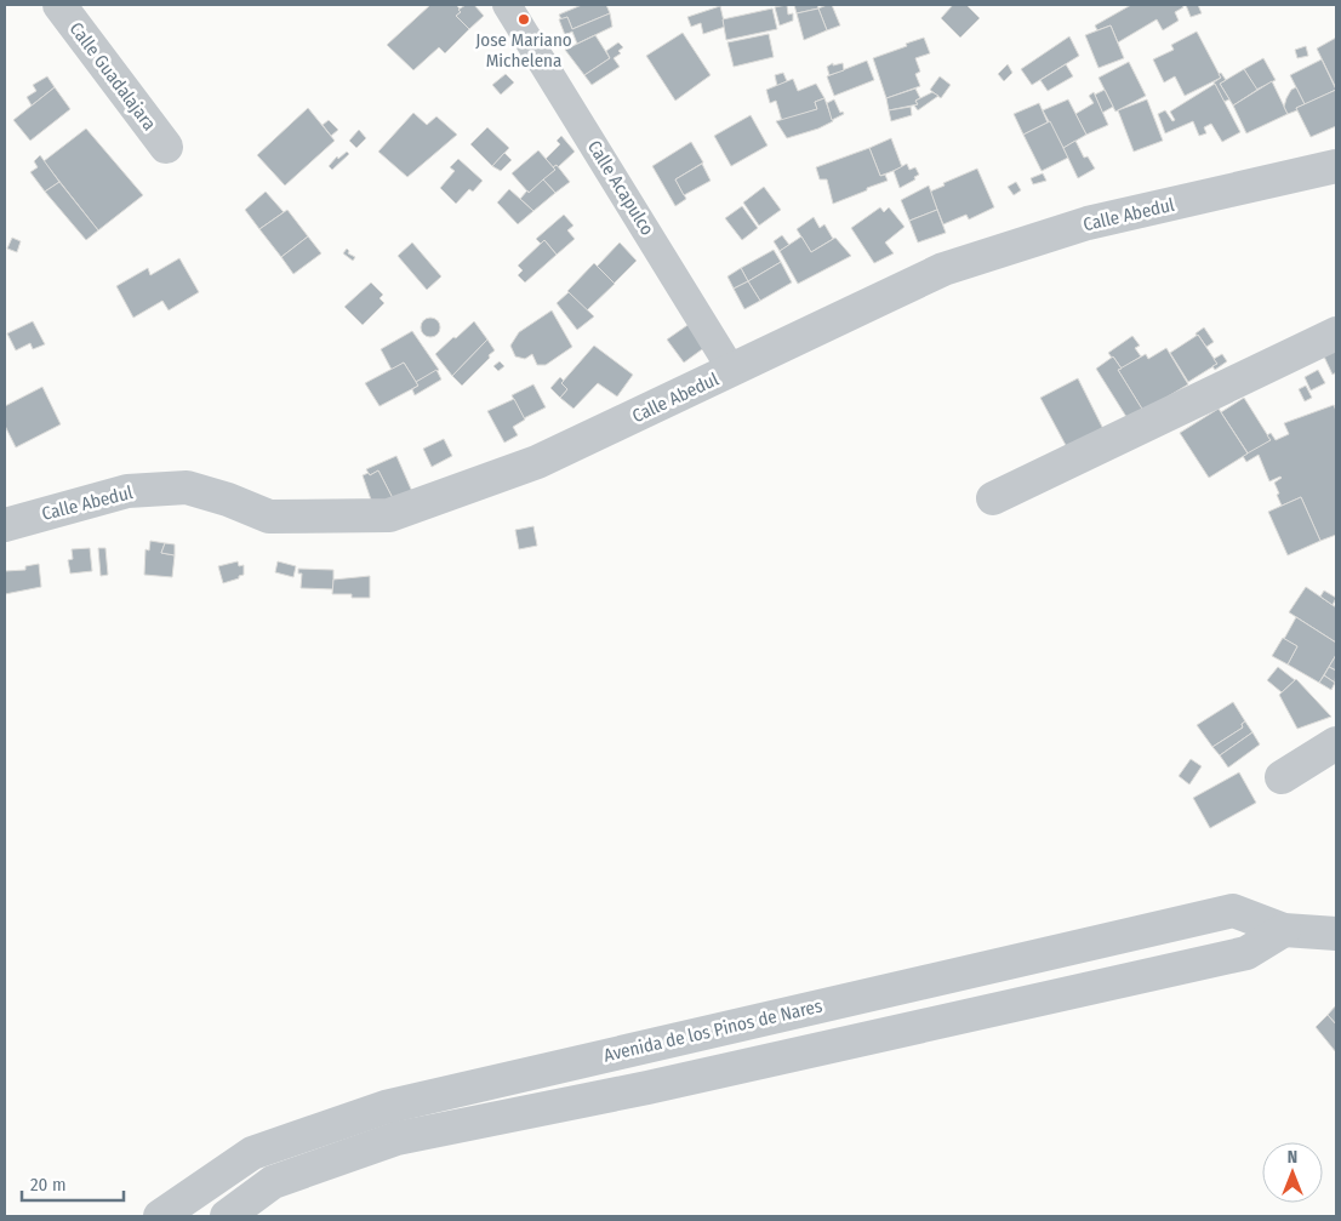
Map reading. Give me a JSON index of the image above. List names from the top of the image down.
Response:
{
  "streets": {
    "street": [
      "Calle Guadalajara",
      "Calle Acapulco",
      "Calle Abedul",
      "Avenida de los Pinos de Nares"
    ]
  },
  "crossings": [
    ["Calle Acapulco", "Calle Abedul"]
  ],
  "places": ["Jose Mariano Michelena"],
  "scale_bar": "20 m",
  "north": "top"
}
